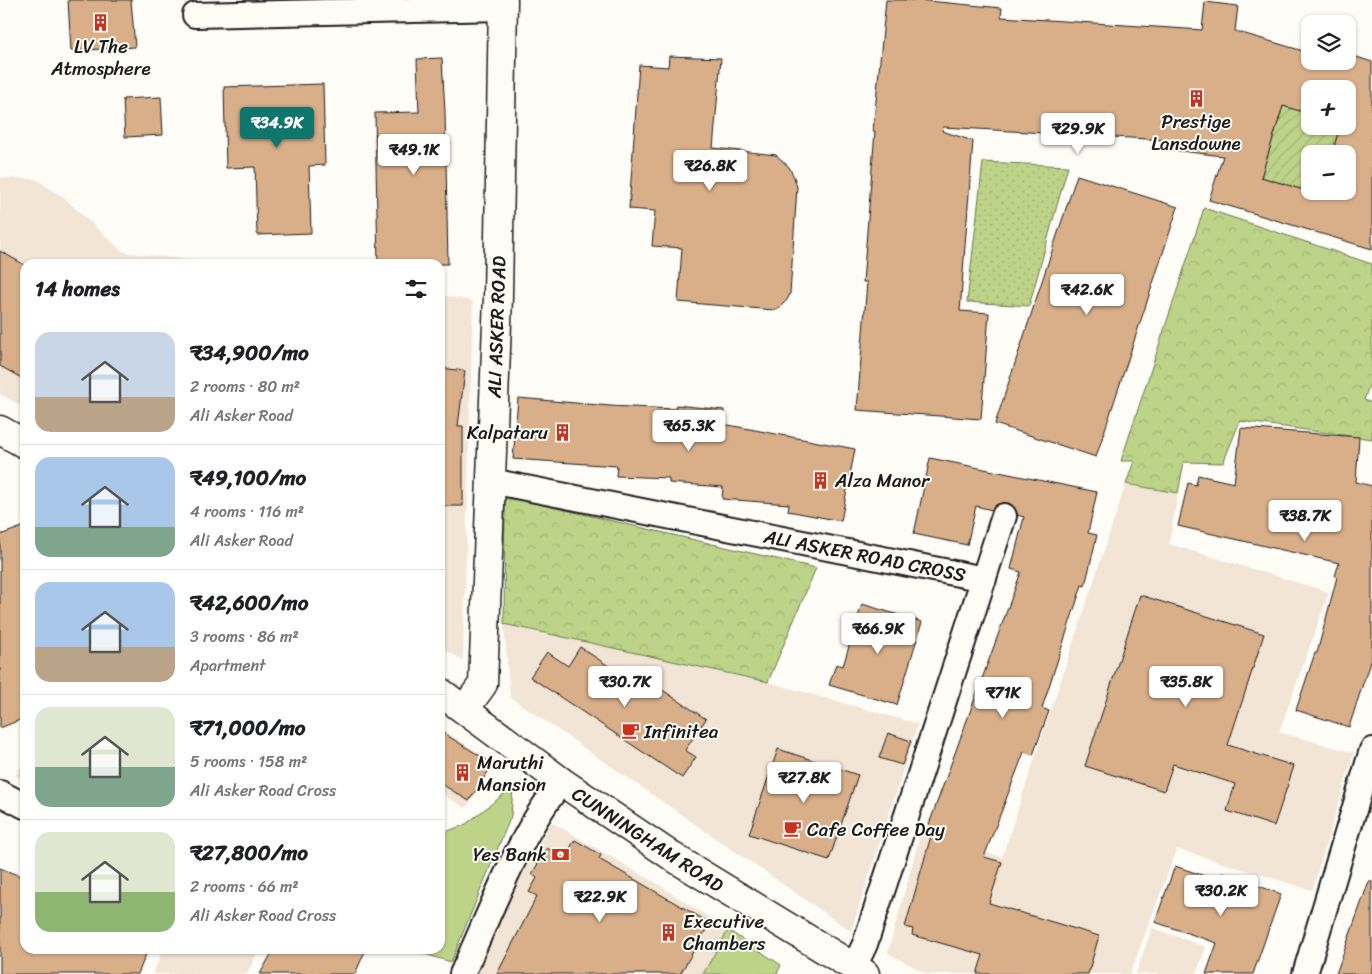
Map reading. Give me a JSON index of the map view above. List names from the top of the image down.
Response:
{
  "streets": {
    "street": ["ALI ASKER ROAD", "ALI ASKER ROAD CROSS", "CUNNINGHAM ROAD"]
  },
  "crossings": [
    ["ALI ASKER ROAD", "ALI ASKER ROAD CROSS"],
    ["ALI ASKER ROAD", "CUNNINGHAM ROAD"],
    ["ALI ASKER ROAD CROSS", "CUNNINGHAM ROAD"]
  ],
  "places": {
    "building": [
      "LV The Atmosphere",
      "Prestige Lansdowne",
      "Kalpataru",
      "Alza Manor",
      "Maruthi Mansion",
      "Executive Chambers"
    ],
    "cafe": ["Infinitea", "Cafe Coffee Day"],
    "bank": ["Yes Bank"]
  },
  "page": {
    "map_buttons": ["+", "−"],
    "price": [
      "₹34.9K",
      "₹29.9K",
      "₹49.1K",
      "₹26.8K",
      "₹42.6K",
      "₹65.3K",
      "₹38.7K",
      "₹66.9K",
      "₹30.7K",
      "₹35.8K",
      "₹71K",
      "₹27.8K",
      "₹30.2K",
      "₹22.9K"
    ],
    "heading": "14 homes",
    "list": [
      {
        "name": "₹34,900/mo",
        "note": "2 rooms · 80 m² · Ali Asker Road"
      },
      {
        "name": "₹49,100/mo",
        "note": "4 rooms · 116 m² · Ali Asker Road"
      },
      {
        "name": "₹42,600/mo",
        "note": "3 rooms · 86 m² · Apartment"
      },
      {
        "name": "₹71,000/mo",
        "note": "5 rooms · 158 m² · Ali Asker Road Cross"
      },
      {
        "name": "₹27,800/mo",
        "note": "2 rooms · 66 m² · Ali Asker Road Cross"
      }
    ]
  }
}
